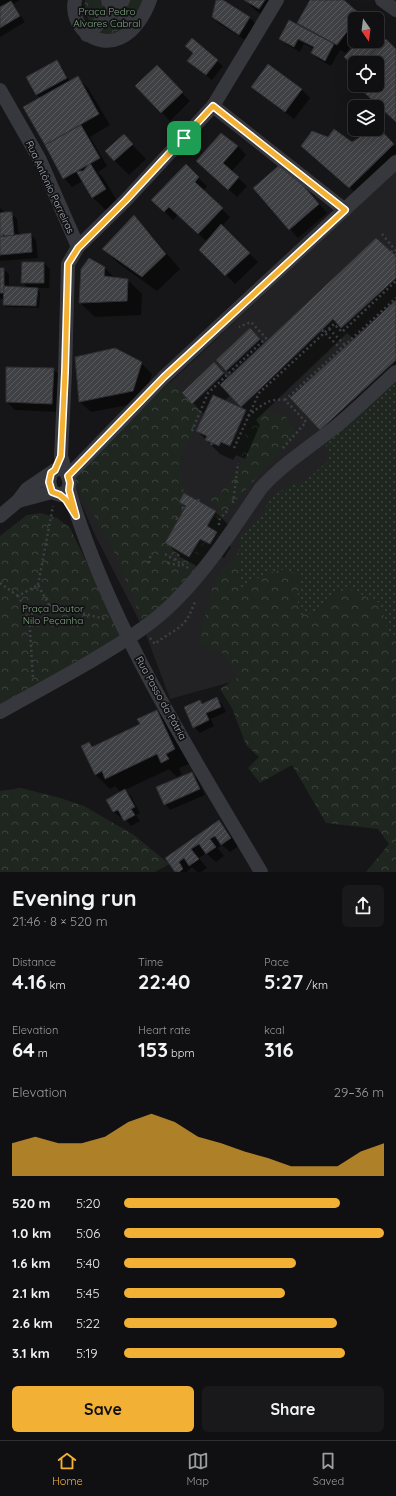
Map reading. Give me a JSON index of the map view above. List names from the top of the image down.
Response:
{
  "streets": {
    "street": ["Rua Antônio Parreiras", "Rua Passo da Pátria"]
  },
  "parks": ["Praça Pedro Alvares Cabral", "Praça Doutor Nilo Peçanha"],
  "north": "bottom",
  "page": {
    "heading": ["Evening run", "21:46 · 8 × 520 m"],
    "stats": [
      ["Distance", "4.16 km"],
      ["Time", "22:40"],
      ["Pace", "5:27 /km"],
      ["Elevation", "64 m"],
      ["Heart rate", "153 bpm"],
      ["kcal", "316"]
    ],
    "chart": ["Elevation", "29–36 m"],
    "list": [
      {
        "name": "520 m",
        "note": "5:20"
      },
      {
        "name": "1.0 km",
        "note": "5:06"
      },
      {
        "name": "1.6 km",
        "note": "5:40"
      },
      {
        "name": "2.1 km",
        "note": "5:45"
      },
      {
        "name": "2.6 km",
        "note": "5:22"
      },
      {
        "name": "3.1 km",
        "note": "5:19"
      }
    ],
    "buttons": ["Save", "Share"],
    "tabs": ["Home", "Map", "Saved"]
  }
}
